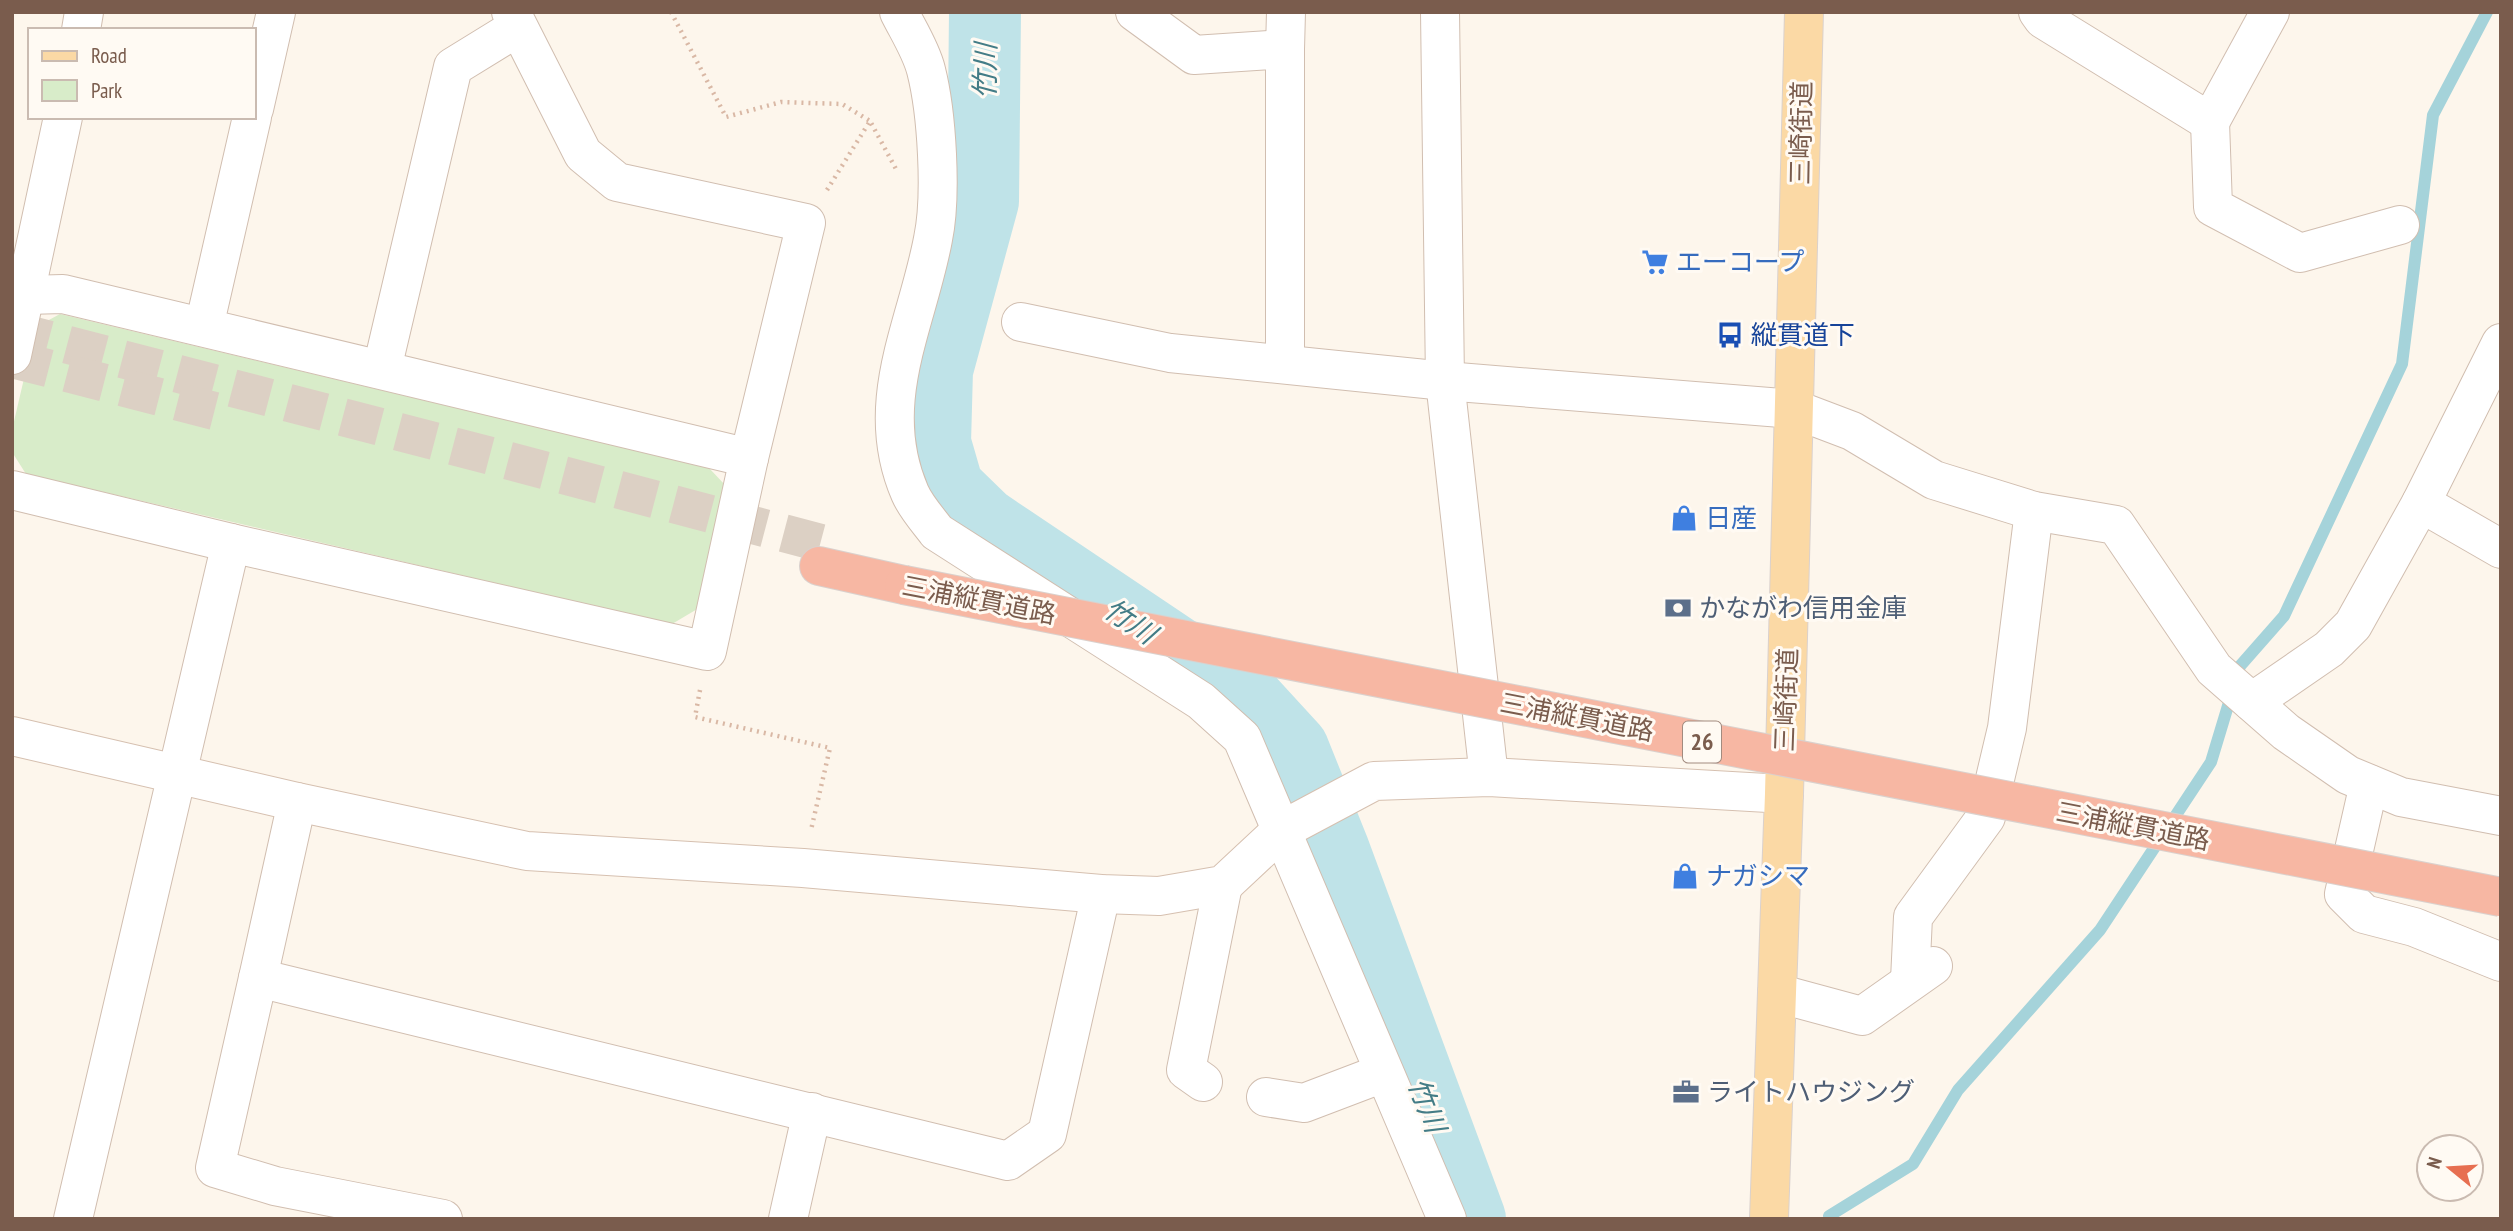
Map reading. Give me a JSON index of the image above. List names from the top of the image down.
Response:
{
  "streets": {
    "highway": ["三浦縦貫道路", "26"],
    "main road": ["三崎街道"]
  },
  "water": ["竹川"],
  "places": {
    "supermarket": ["エーコープ"],
    "bus stop": ["縦貫道下"],
    "shop": ["日産", "ナガシマ"],
    "bank": ["かながわ信用金庫"],
    "office": ["ライトハウジング"]
  },
  "legend": ["Road", "Park"],
  "north": "left"
}
